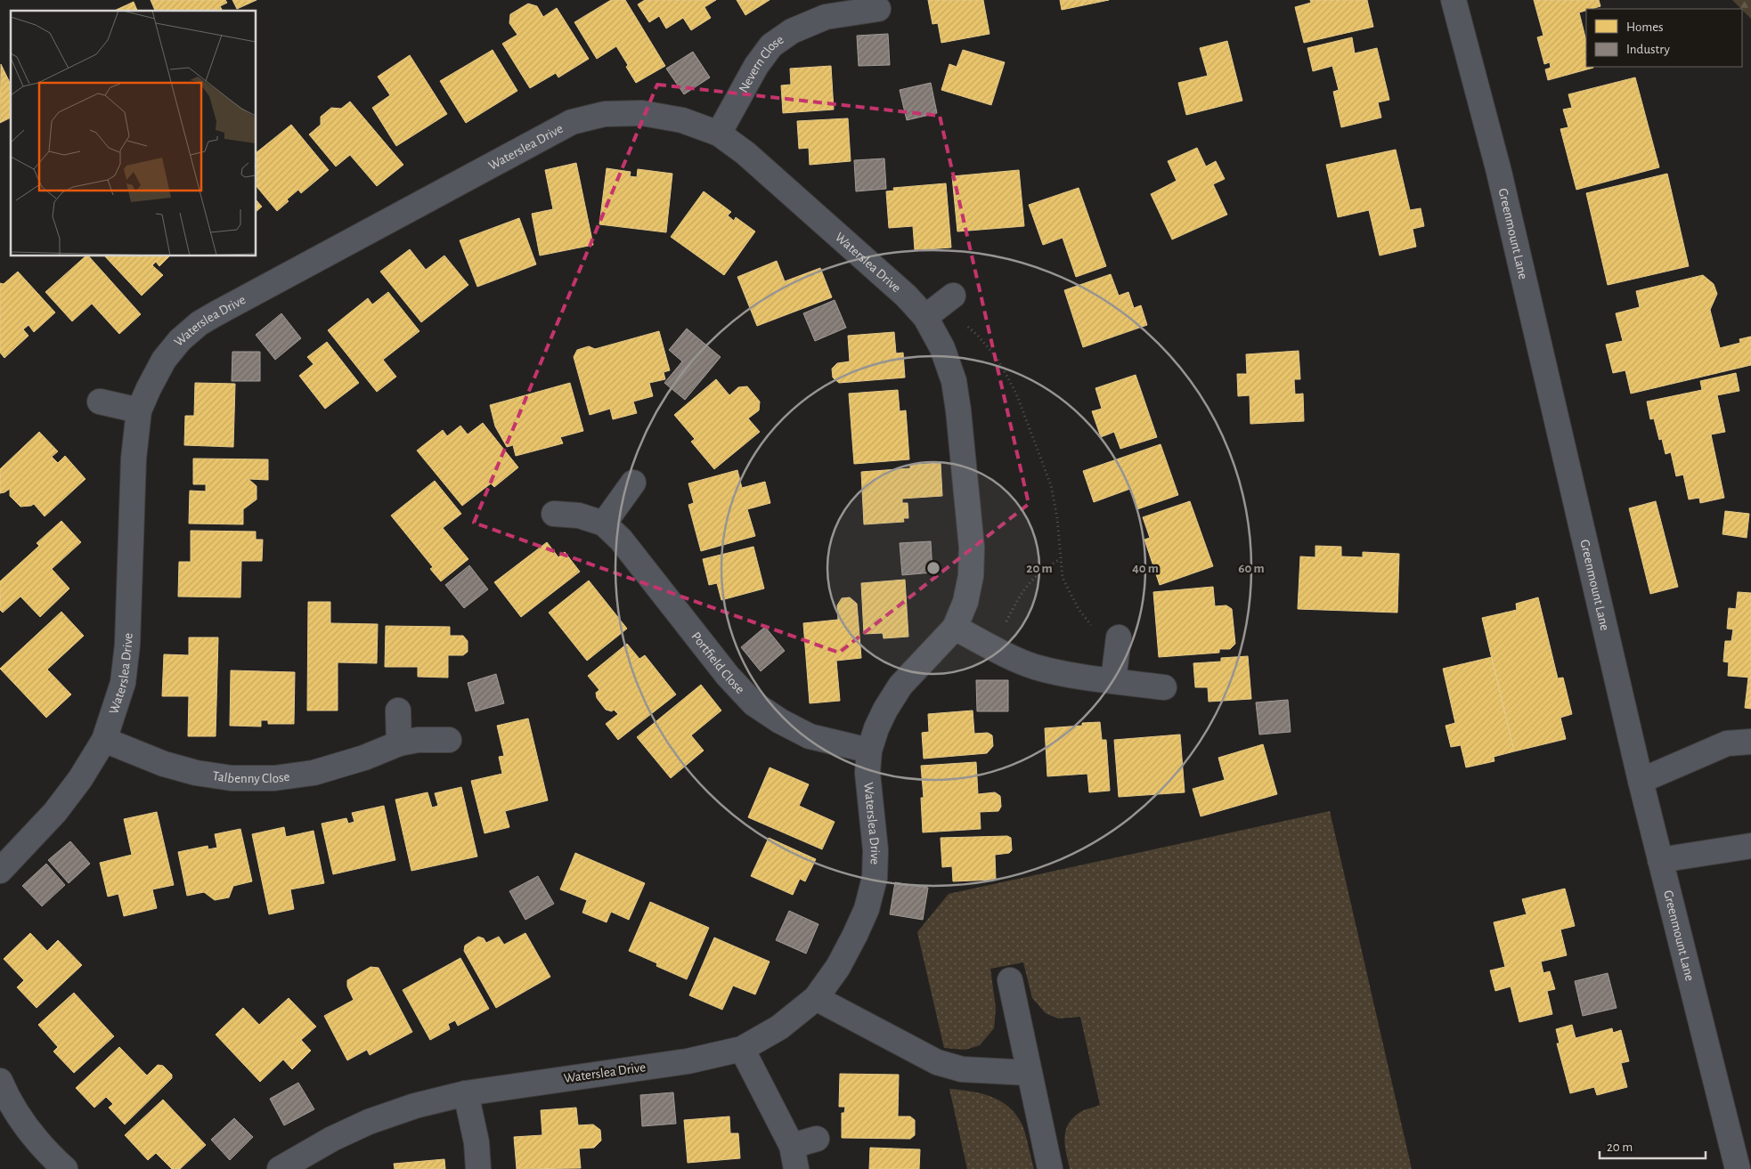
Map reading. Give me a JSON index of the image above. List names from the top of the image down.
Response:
{
  "streets": {
    "street": [
      "Nevern Close",
      "Waterslea Drive",
      "Greenmount Lane",
      "Portfield Close",
      "Talbenny Close"
    ]
  },
  "crossings": [
    ["Nevern Close", "Waterslea Drive"],
    ["Waterslea Drive", "Portfield Close"],
    ["Waterslea Drive", "Talbenny Close"]
  ],
  "legend": ["Homes", "Industry"],
  "scale_bar": "20 m",
  "rings": ["20 m", "40 m", "60 m"]
}
